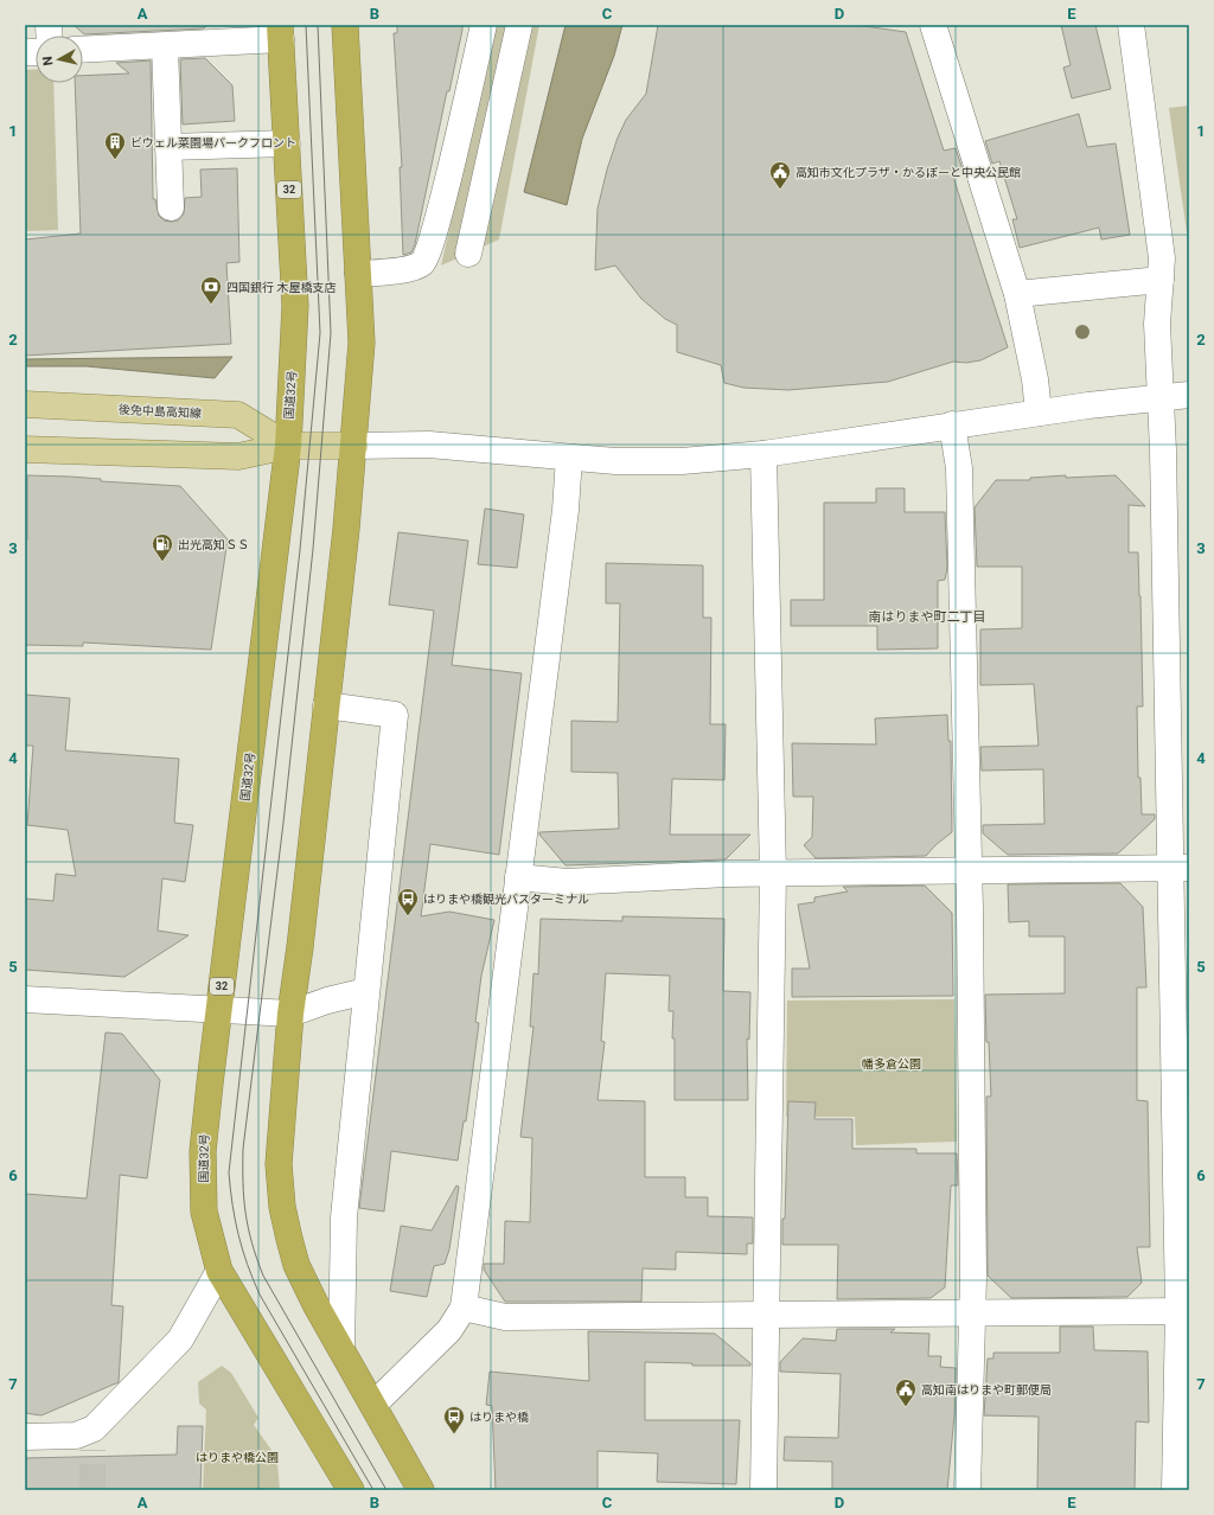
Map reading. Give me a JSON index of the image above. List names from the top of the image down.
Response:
{
  "streets": {
    "highway": ["32", "国道32号"],
    "main road": ["後免中島高知線"]
  },
  "crossings": [
    ["国道32号", "後免中島高知線"]
  ],
  "districts": ["南はりまや町二丁目"],
  "parks": ["幡多倉公園", "はりまや橋公園"],
  "places": {
    "building": ["ビウェル菜園場パークフロント"],
    "public building": ["高知市文化プラザ・かるぽーと中央公民館", "高知南はりまや町郵便局"],
    "bank": ["四国銀行 木屋橋支店"],
    "fuel station": ["出光高知ＳＳ"],
    "bus stop": ["はりまや橋観光バスターミナル", "はりまや橋"]
  },
  "north": "left",
  "grid": {
    "columns": [
      "A",
      "B",
      "C",
      "D",
      "E"
    ],
    "rows": [
      "1",
      "2",
      "3",
      "4",
      "5",
      "6",
      "7"
    ]
  }
}
